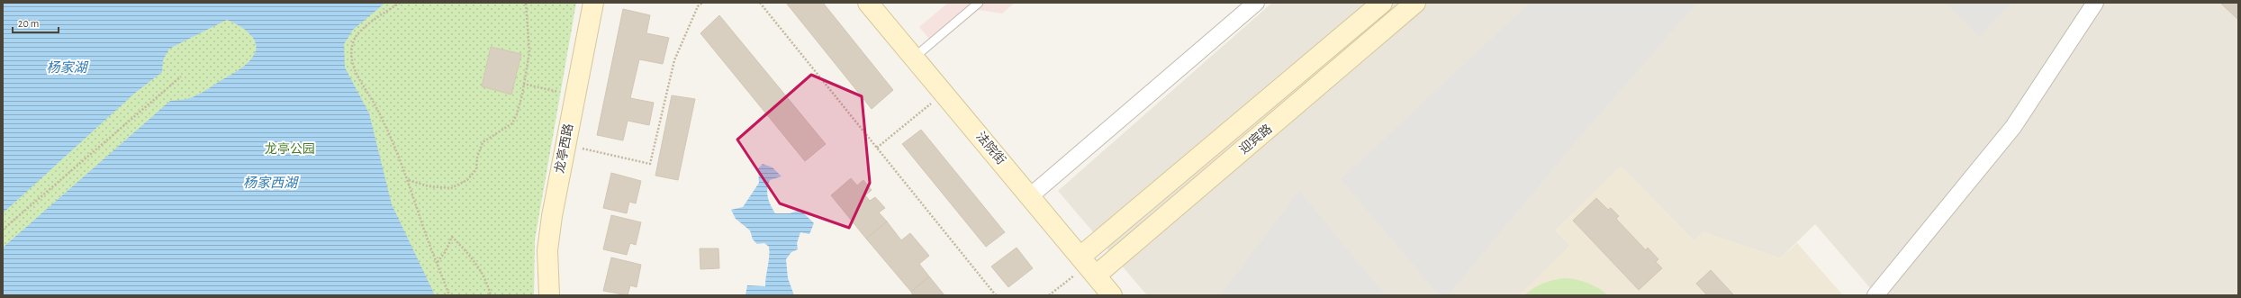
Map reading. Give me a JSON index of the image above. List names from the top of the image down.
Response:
{
  "streets": {
    "main road": ["迎宾路", "龙亭西路", "法院街"]
  },
  "crossings": [
    ["迎宾路", "法院街"]
  ],
  "water": ["杨家湖", "杨家西湖"],
  "parks": ["龙亭公园"],
  "scale_bar": "20 m"
}
